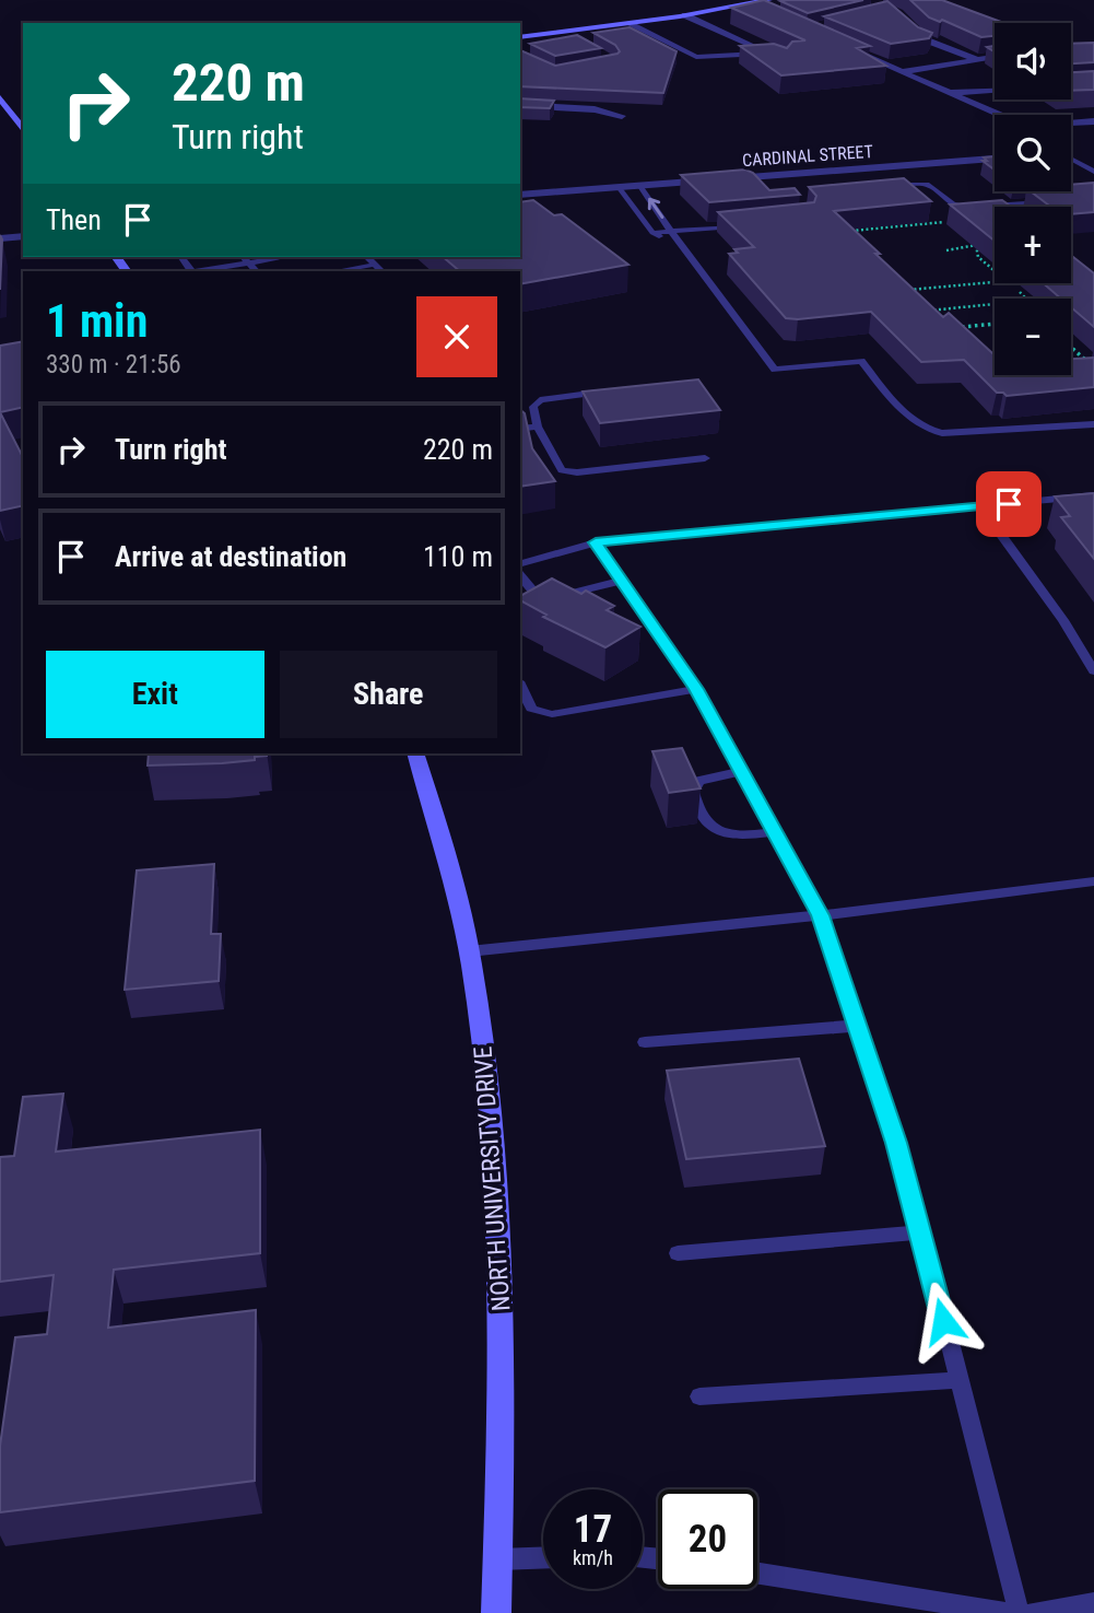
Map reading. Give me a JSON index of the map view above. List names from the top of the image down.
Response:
{
  "streets": {
    "main road": ["NORTH UNIVERSITY DRIVE"],
    "street": ["CARDINAL STREET"]
  },
  "page": {
    "map_buttons": ["+", "−"],
    "turn": ["220 m", "Turn right"],
    "then": "Then",
    "heading": ["1 min", "330 m · 21:56"],
    "list": [
      {
        "name": "Turn right",
        "value": "220 m"
      },
      {
        "name": "Arrive at destination",
        "value": "110 m"
      }
    ],
    "buttons": ["Exit", "Share"],
    "speed": "17 km/h",
    "limit": "20"
  }
}
